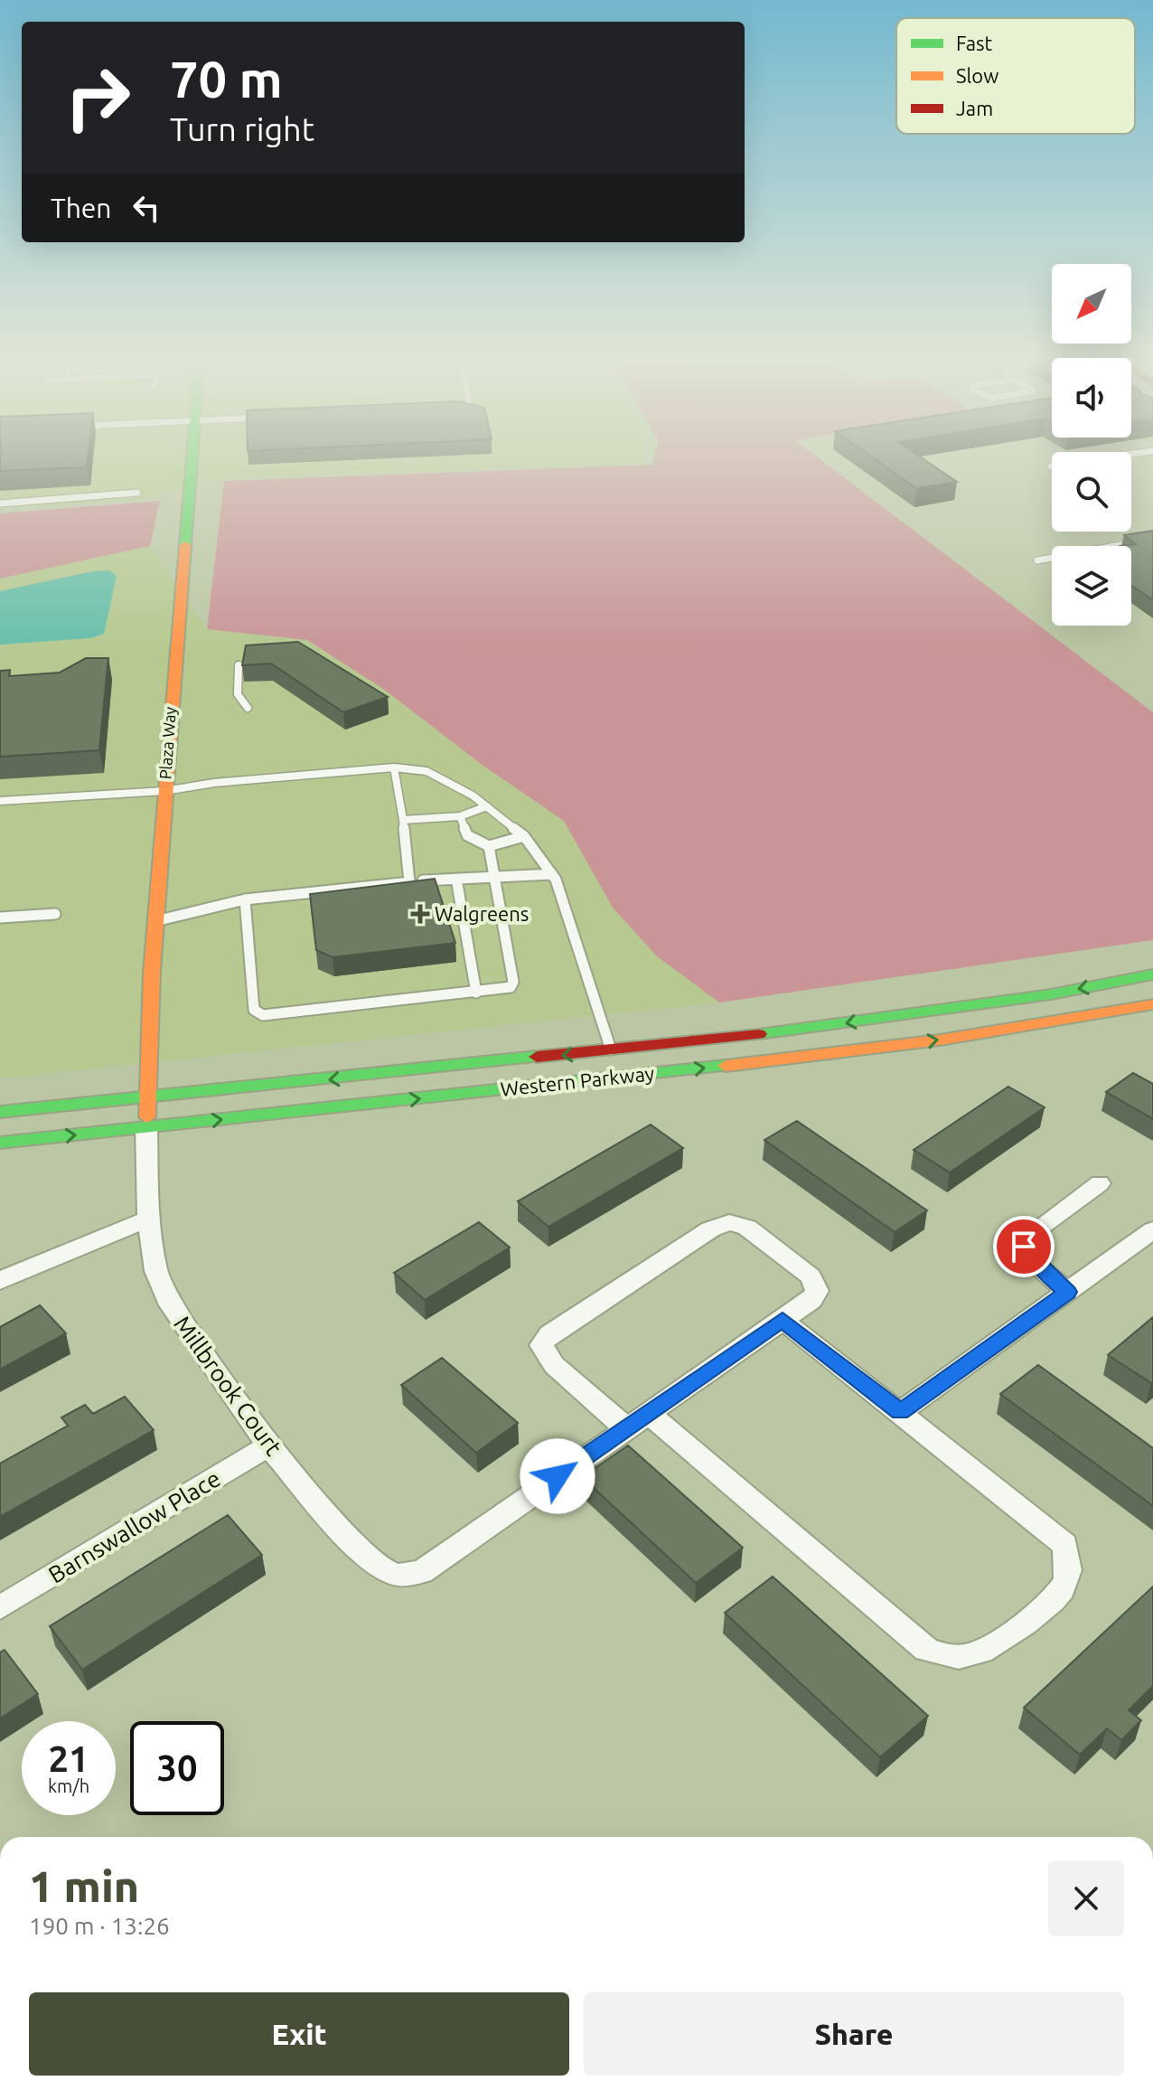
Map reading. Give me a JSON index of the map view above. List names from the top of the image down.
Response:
{
  "streets": {
    "main road": ["Plaza Way", "Western Parkway"],
    "street": ["Millbrook Court", "Barnswallow Place"]
  },
  "crossings": [
    ["Plaza Way", "Western Parkway"],
    ["Plaza Way", "Millbrook Court"],
    ["Western Parkway", "Millbrook Court"],
    ["Millbrook Court", "Barnswallow Place"]
  ],
  "places": {
    "health": ["Walgreens"]
  },
  "legend": ["Fast", "Slow", "Jam"],
  "north": "bottom left",
  "page": {
    "turn": ["70 m", "Turn right"],
    "then": "Then",
    "speed": "21 km/h",
    "limit": "30",
    "heading": ["1 min", "190 m · 13:26"],
    "buttons": ["Exit", "Share"]
  }
}
